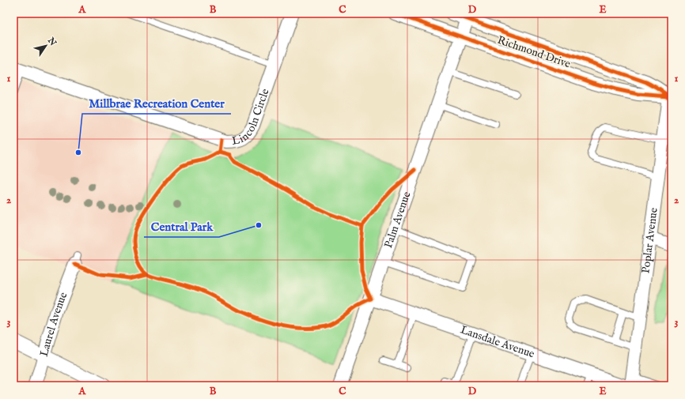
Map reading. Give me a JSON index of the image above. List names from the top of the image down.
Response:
{
  "streets": {
    "street": [
      "Richmond Drive",
      "Lincoln Circle",
      "Palm Avenue",
      "Poplar Avenue",
      "Laurel Avenue",
      "Lansdale Avenue"
    ]
  },
  "crossings": [
    ["Richmond Drive", "Palm Avenue"],
    ["Richmond Drive", "Poplar Avenue"],
    ["Palm Avenue", "Lansdale Avenue"],
    ["Poplar Avenue", "Lansdale Avenue"]
  ],
  "places": ["Millbrae Recreation Center", "Central Park"],
  "north": "top right",
  "grid": {
    "columns": [
      "A",
      "B",
      "C",
      "D",
      "E"
    ],
    "rows": ["1", "2", "3"]
  }
}
